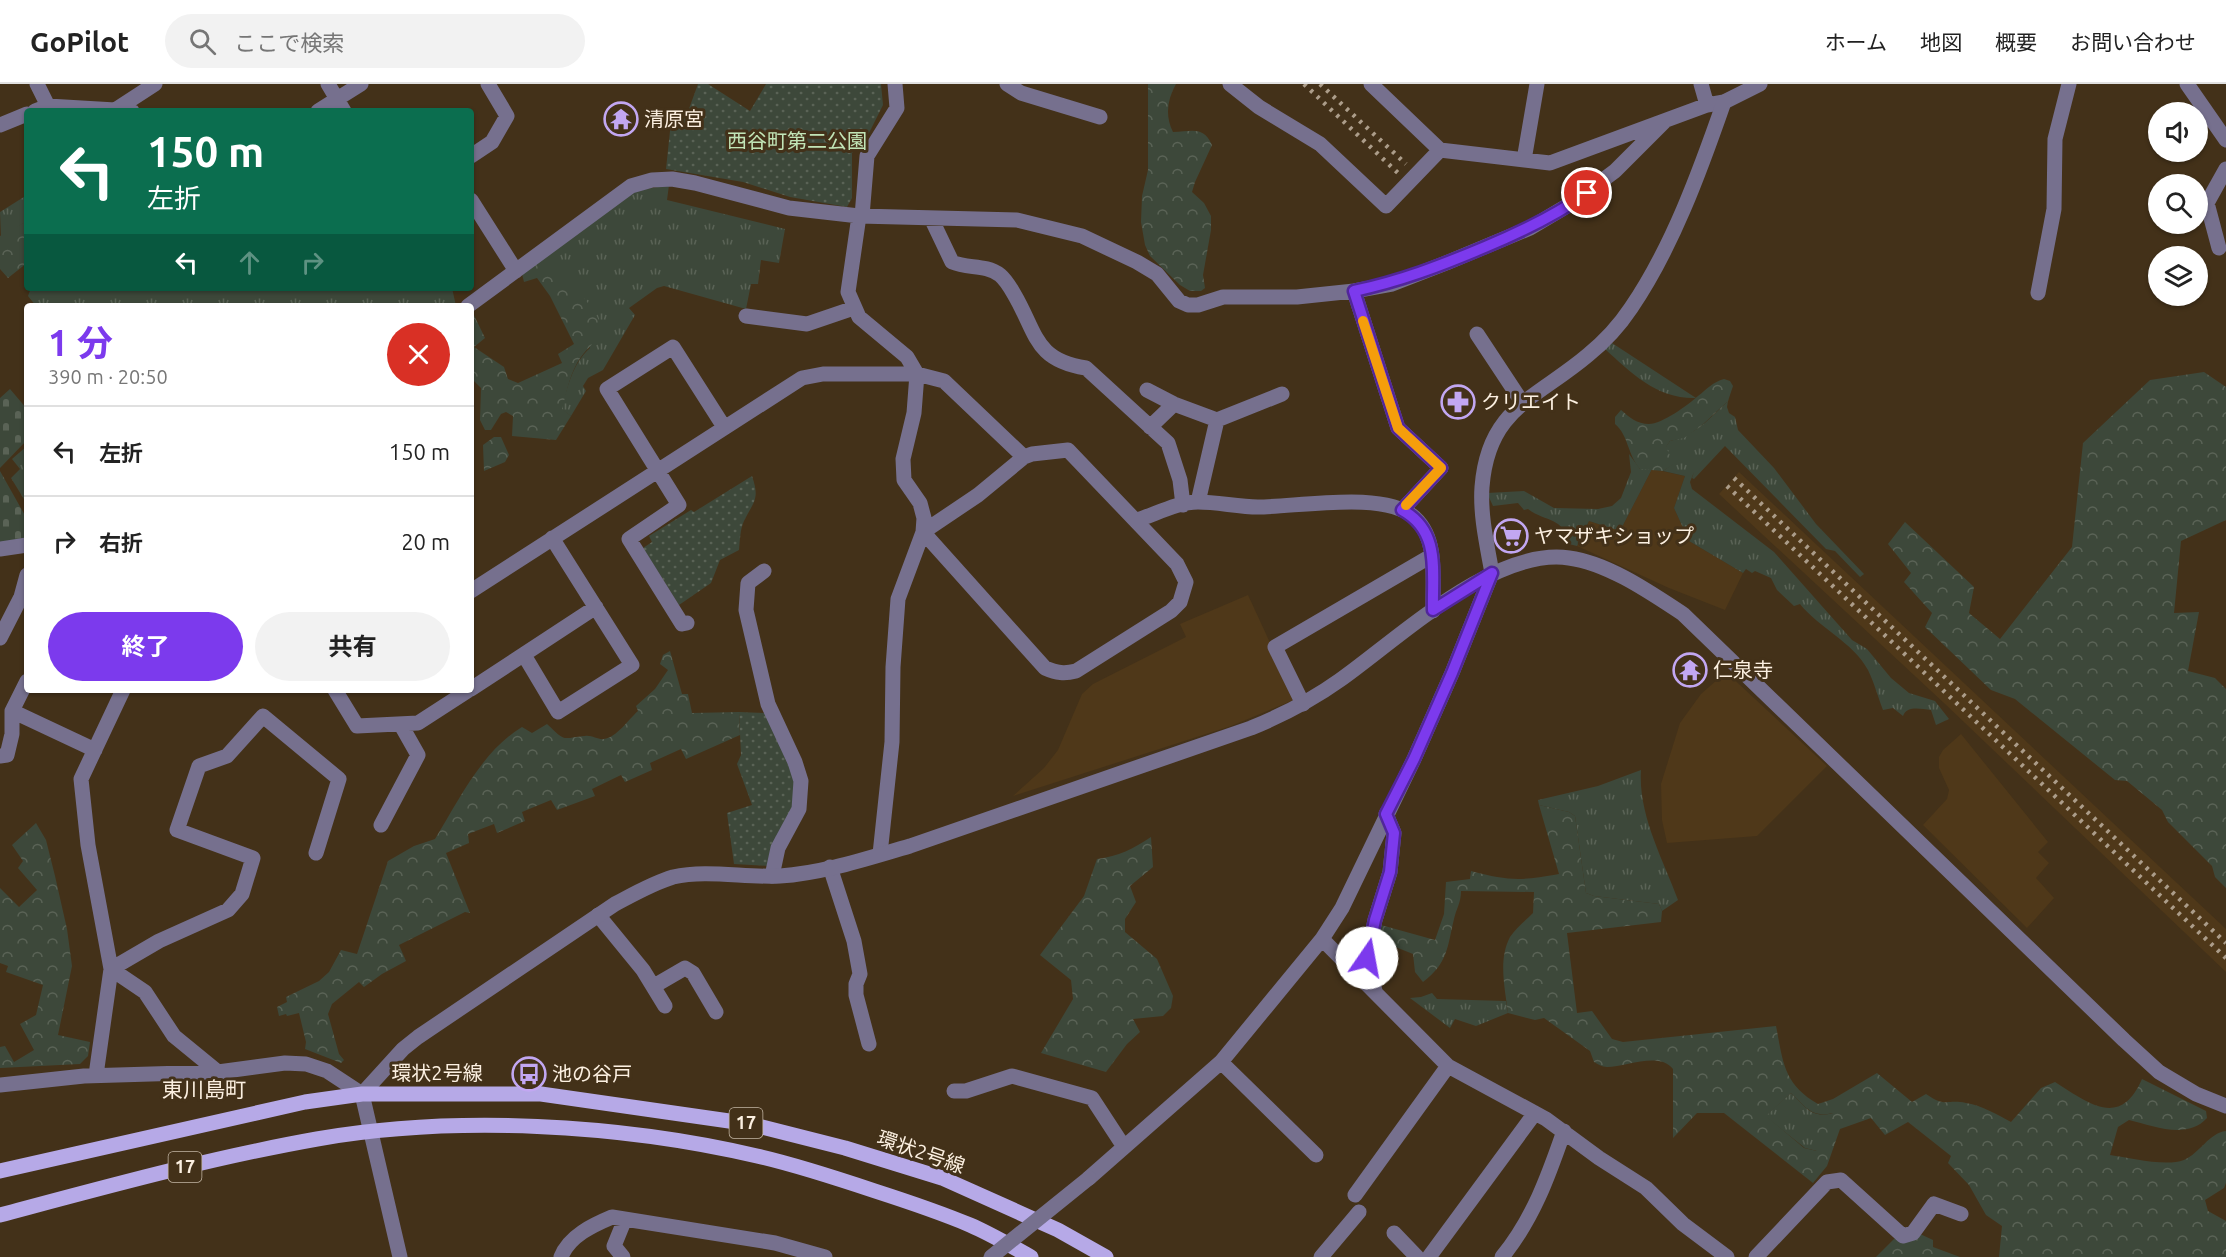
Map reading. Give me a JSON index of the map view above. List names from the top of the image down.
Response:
{
  "streets": {
    "main road": ["環状2号線", "17"]
  },
  "districts": ["東川島町"],
  "parks": ["西谷町第二公園"],
  "places": {
    "temple": ["清原宮", "仁泉寺"],
    "pharmacy": ["クリエイト"],
    "supermarket": ["ヤマザキショップ"],
    "bus stop": ["池の谷戸"]
  },
  "page": {
    "header": "GoPilot",
    "search": "ここで検索",
    "nav": [
      "ホーム",
      "地図",
      "概要",
      "お問い合わせ"
    ],
    "turn": ["150 m", "左折"],
    "heading": ["1 分", "390 m · 20:50"],
    "list": [
      {
        "name": "左折",
        "value": "150 m"
      },
      {
        "name": "右折",
        "value": "20 m"
      }
    ],
    "buttons": ["終了", "共有"]
  }
}
